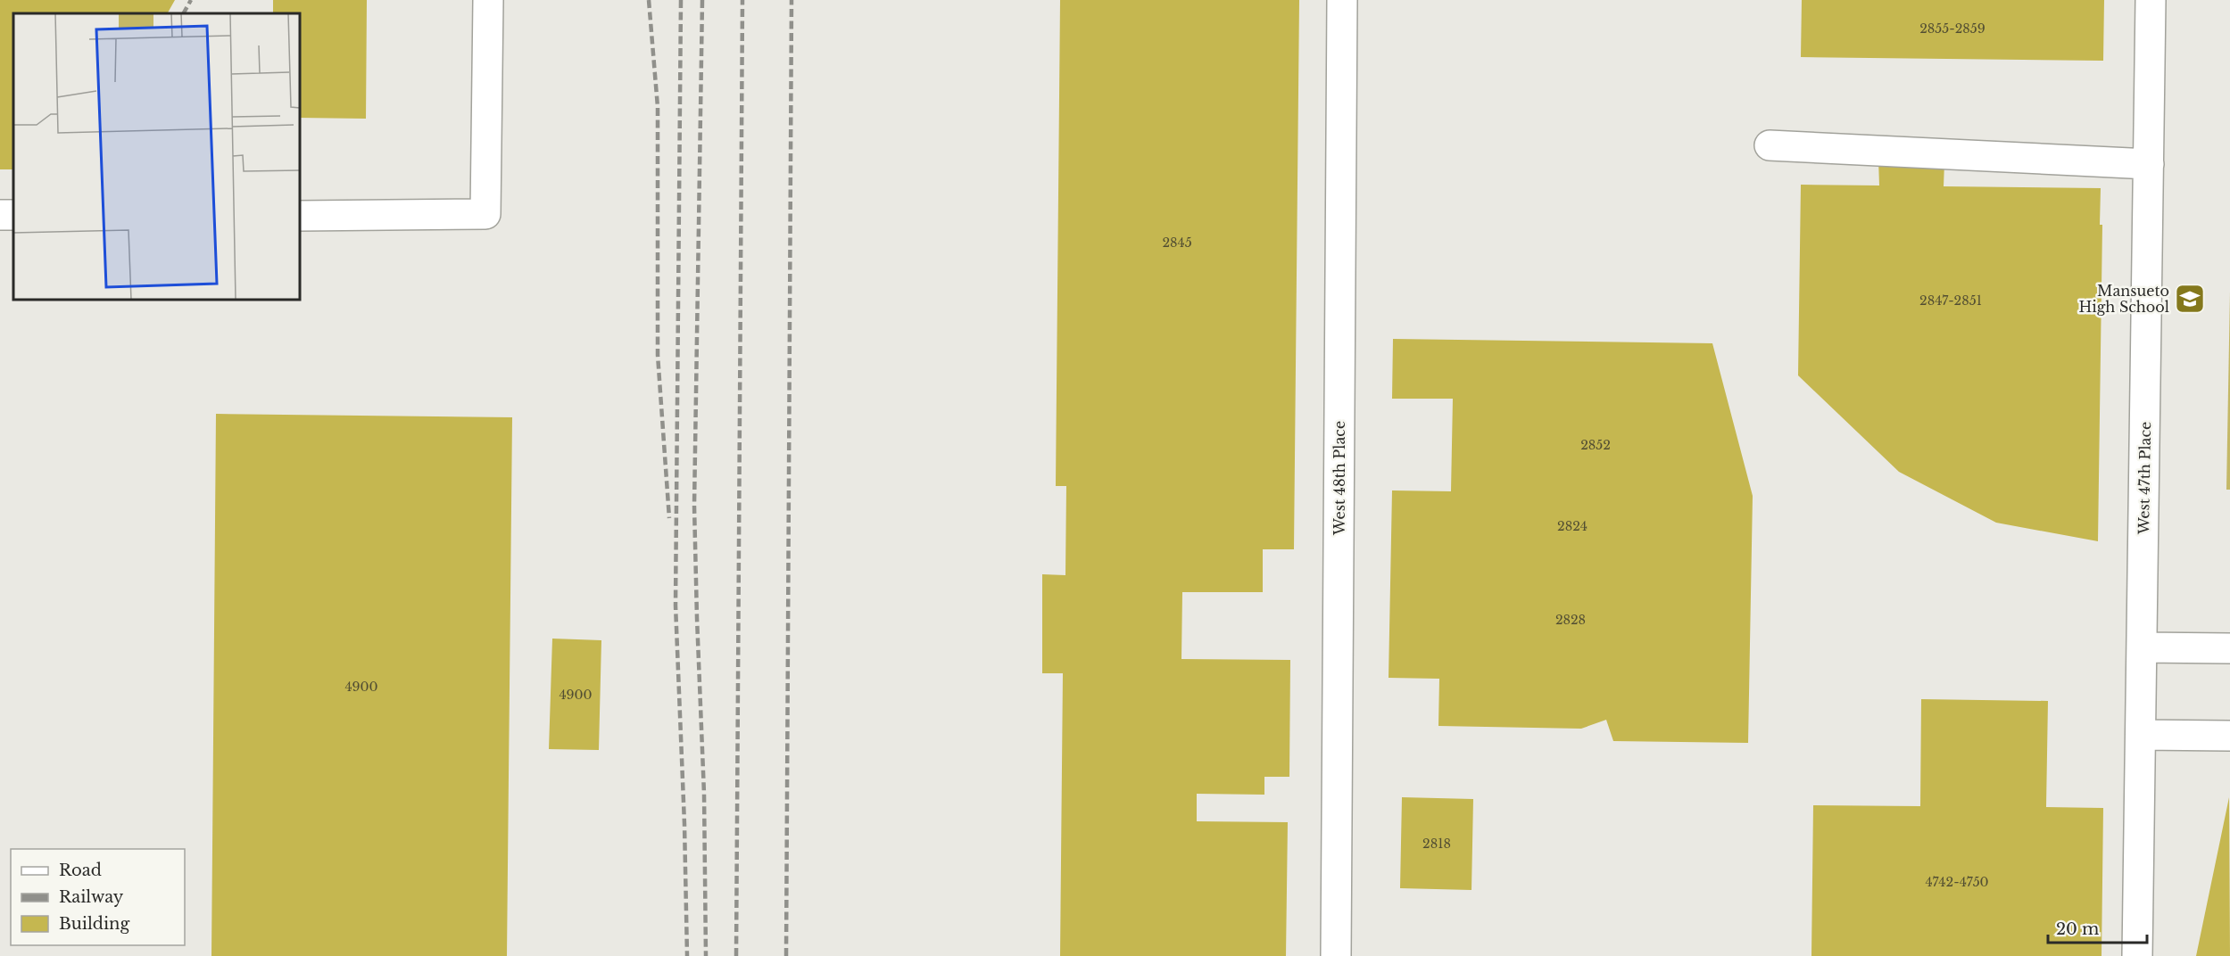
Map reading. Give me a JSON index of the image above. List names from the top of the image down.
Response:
{
  "streets": {
    "street": ["West 48th Place", "West 47th Place"]
  },
  "places": {
    "school or university": ["Mansueto High School"]
  },
  "house_numbers": [
    "2855-2859",
    "2845",
    "2847-2851",
    "2852",
    "2824",
    "2828",
    "4900",
    "4900",
    "2818",
    "4742-4750"
  ],
  "legend": ["Road", "Railway", "Building"],
  "scale_bar": "20 m"
}
